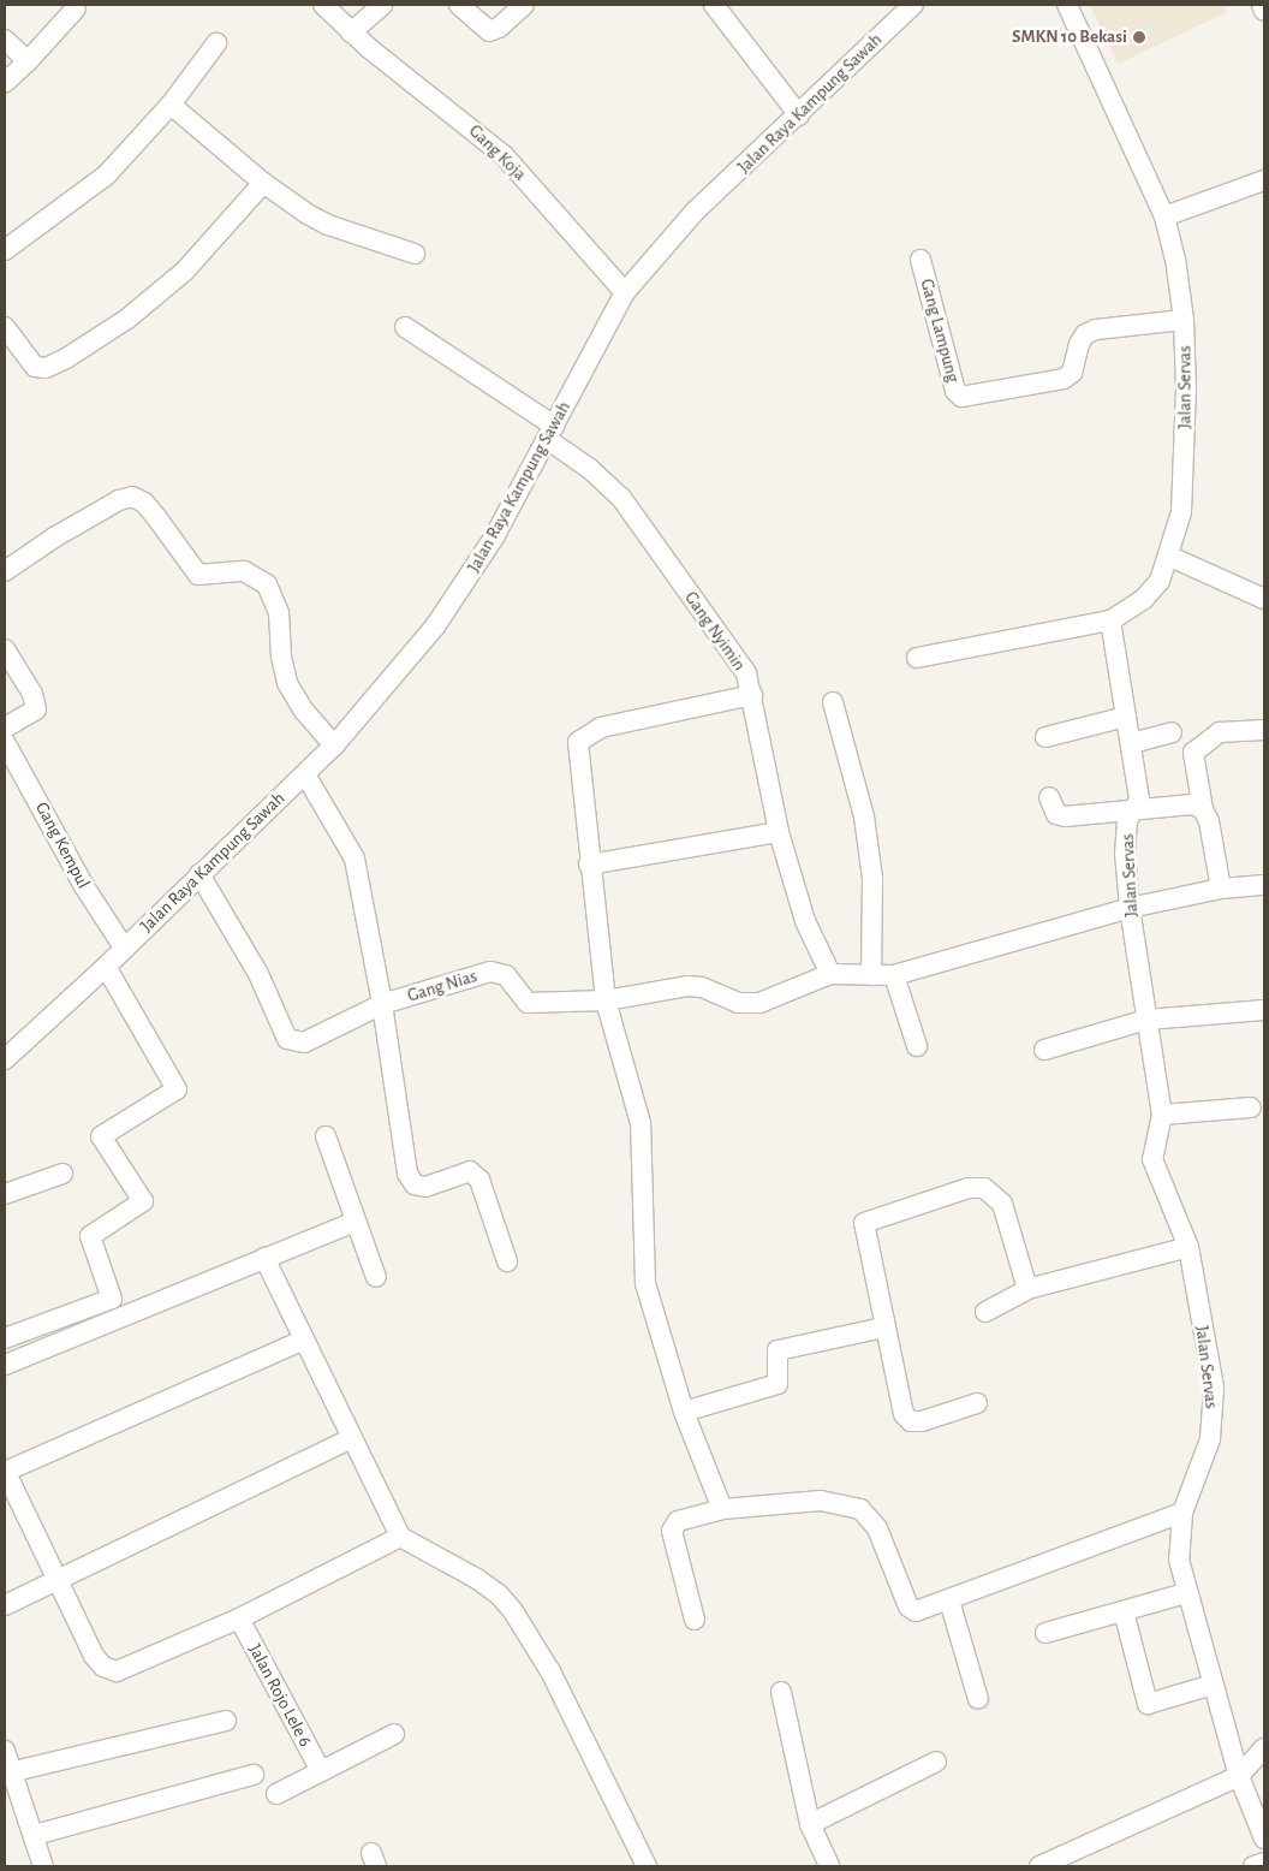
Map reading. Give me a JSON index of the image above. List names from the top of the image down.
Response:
{
  "streets": {
    "street": [
      "Jalan Raya Kampung Sawah",
      "Gang Koja",
      "Gang Lampung",
      "Jalan Servas",
      "Gang Nyimin",
      "Gang Kempul",
      "Gang Nias",
      "Jalan Rojo Lele 6"
    ]
  },
  "crossings": [
    ["Jalan Raya Kampung Sawah", "Gang Koja"],
    ["Jalan Raya Kampung Sawah", "Gang Nyimin"],
    ["Jalan Raya Kampung Sawah", "Gang Kempul"],
    ["Jalan Raya Kampung Sawah", "Gang Nias"],
    ["Gang Lampung", "Jalan Servas"],
    ["Gang Nyimin", "Gang Nias"]
  ],
  "places": ["SMKN 10 Bekasi"]
}
